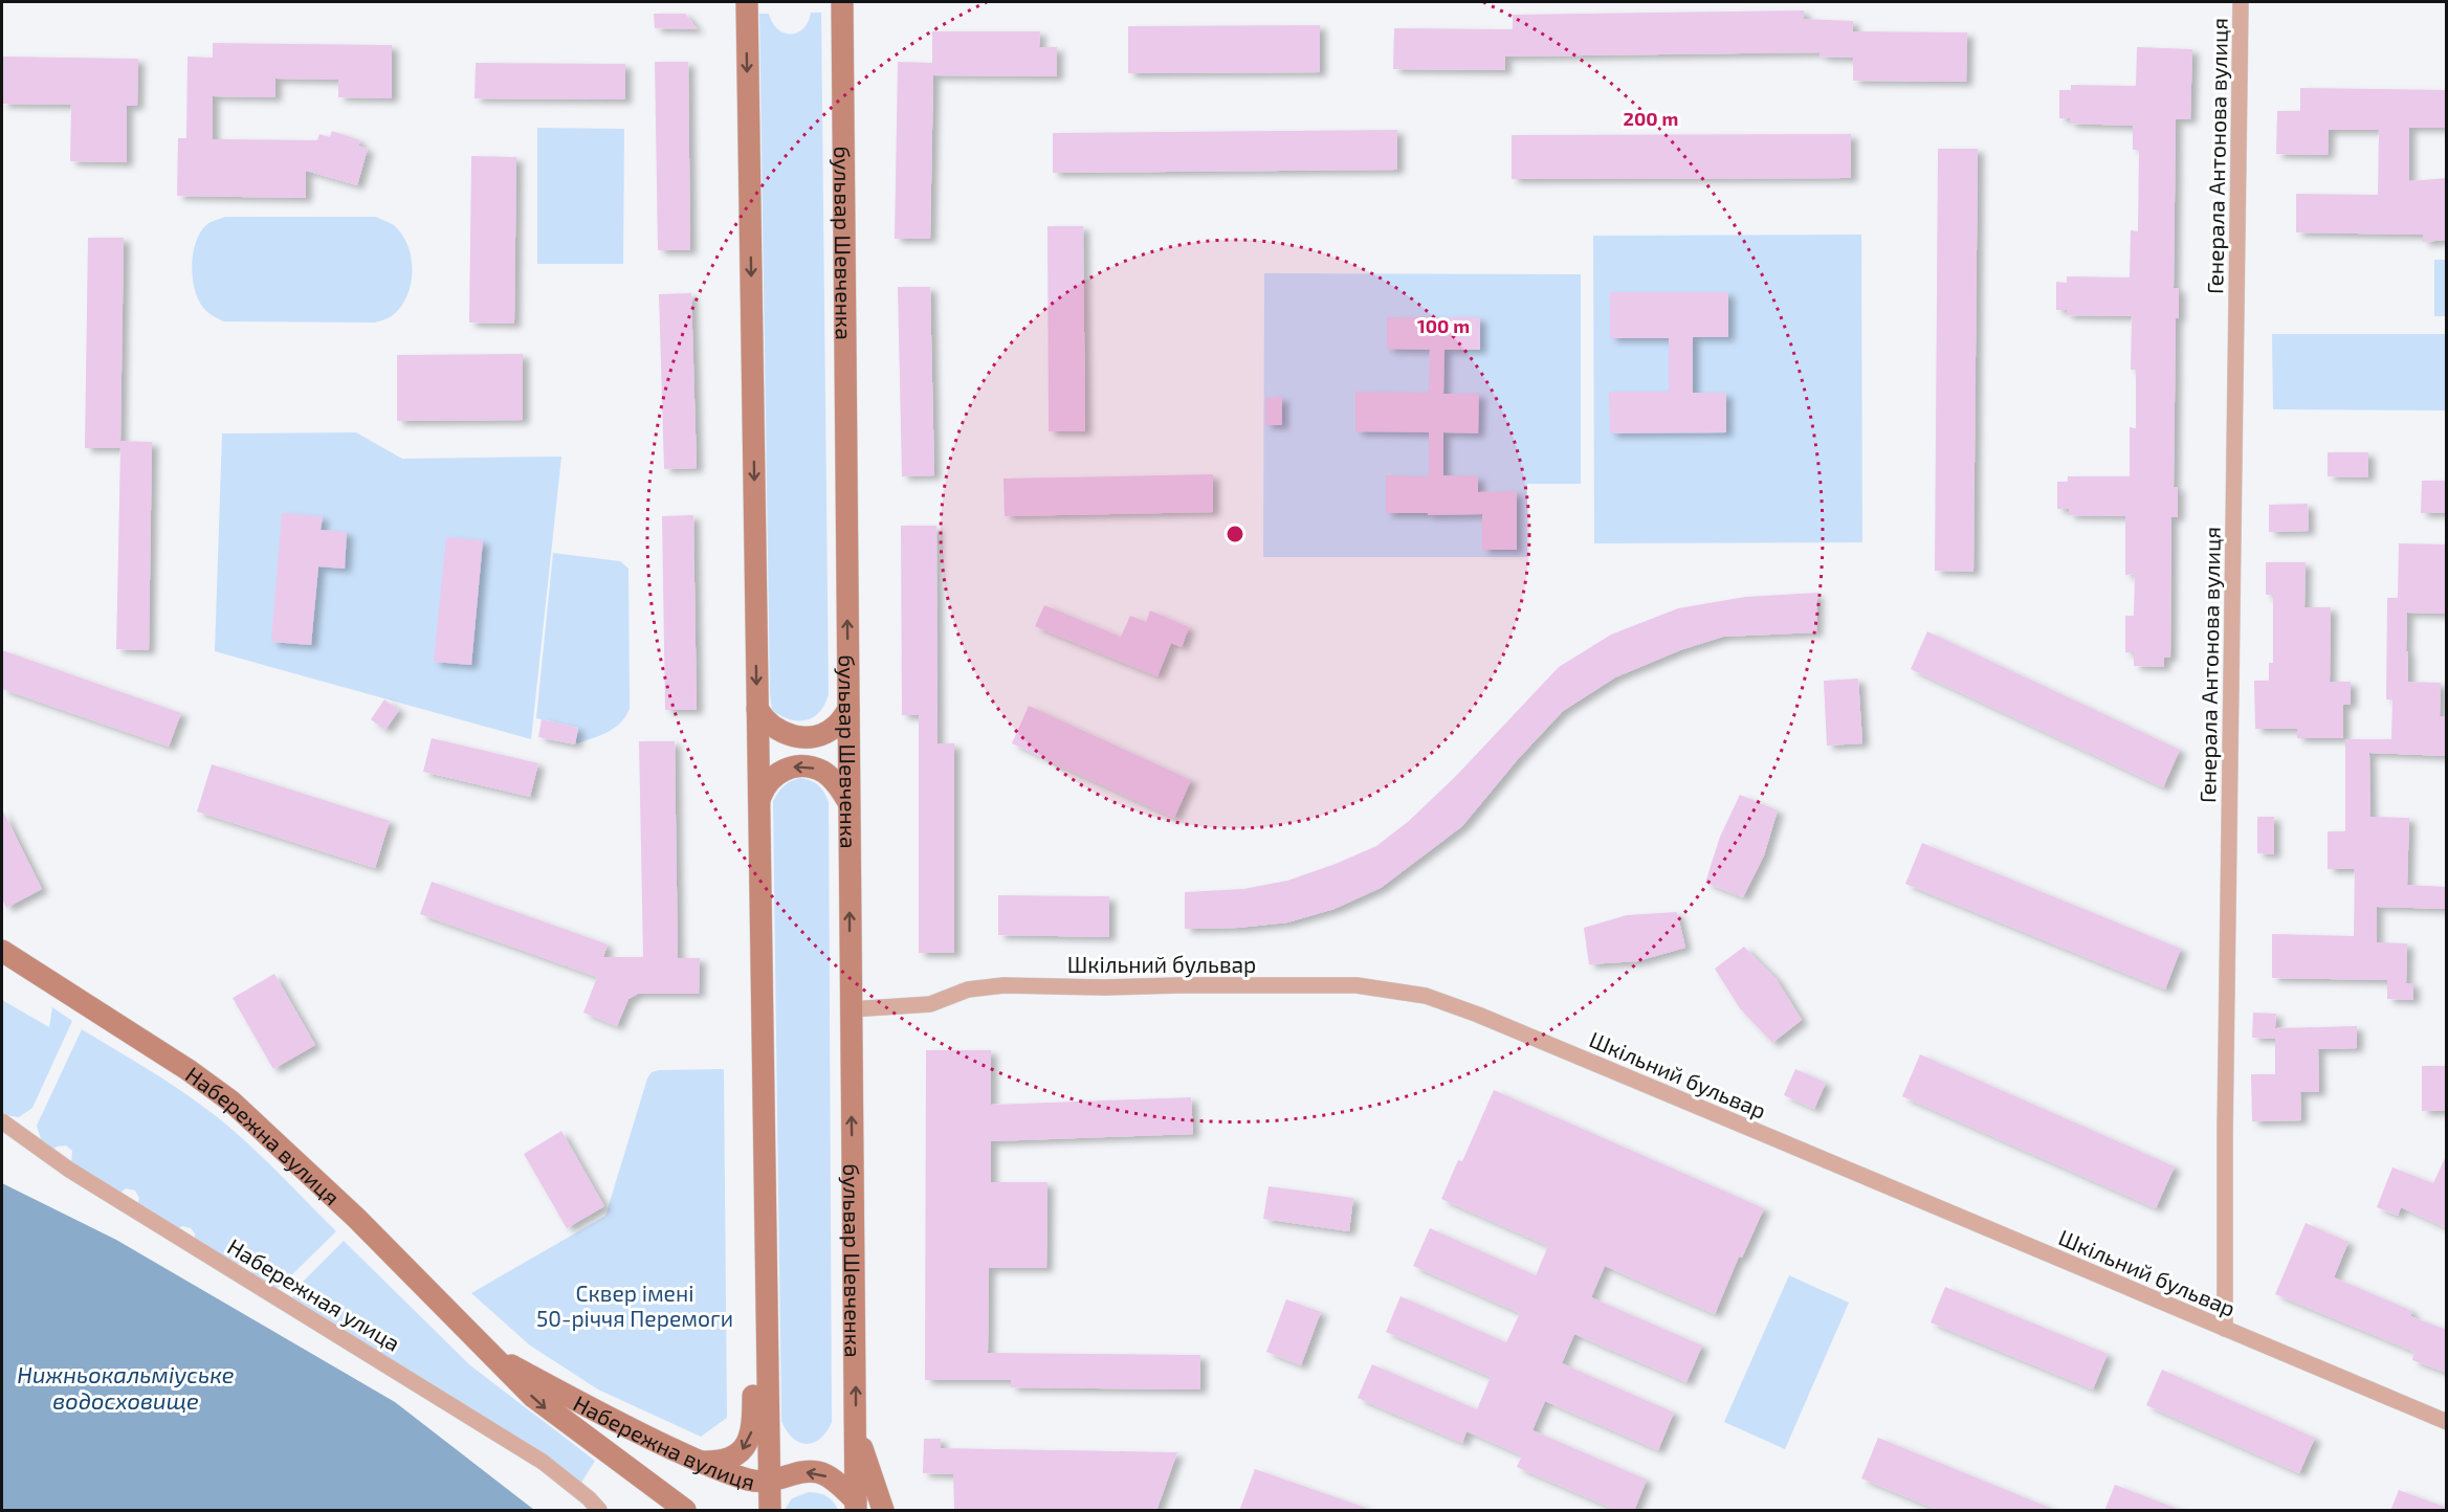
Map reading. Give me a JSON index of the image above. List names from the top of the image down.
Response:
{
  "streets": {
    "main road": ["бульвар Шевченка", "Набережна вулиця"],
    "street": ["Генерала Антонова вулиця", "Шкільний бульвар", "Набережная улица"]
  },
  "crossings": [
    ["Генерала Антонова вулиця", "Шкільний бульвар"],
    ["бульвар Шевченка", "Шкільний бульвар"],
    ["бульвар Шевченка", "Набережна вулиця"]
  ],
  "water": ["Нижньокальміуське водосховище"],
  "parks": ["Сквер імені 50-річчя Перемоги"],
  "rings": ["200 m", "100 m"]
}
